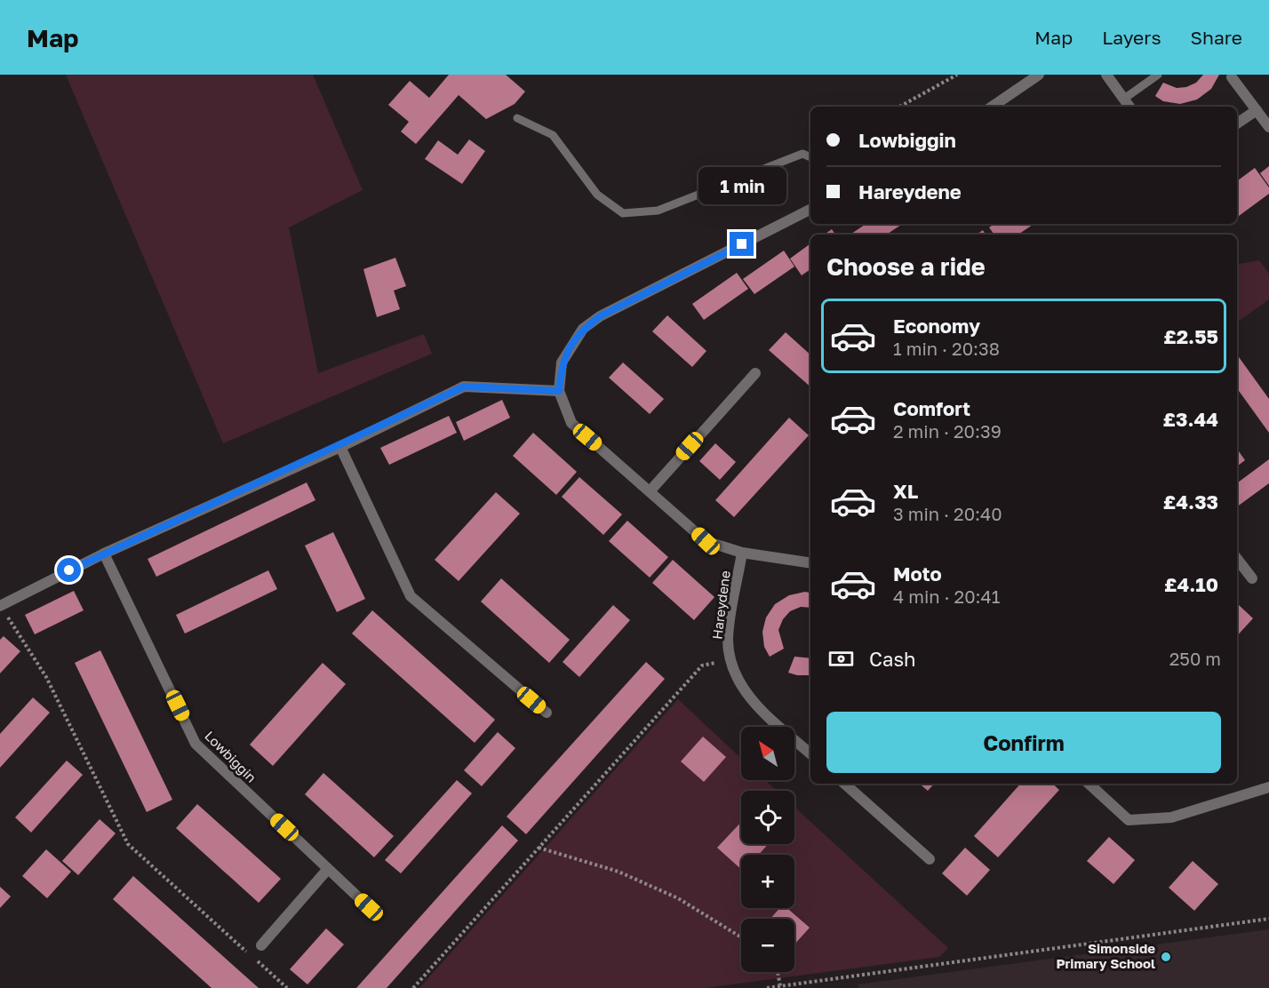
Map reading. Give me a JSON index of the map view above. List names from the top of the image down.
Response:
{
  "streets": {
    "street": ["Hareydene", "Lowbiggin"]
  },
  "places": ["Simonside Primary School"],
  "north": "top left",
  "page": {
    "header": "Map",
    "nav": ["Map", "Layers", "Share"],
    "banner": ["Lowbiggin", "Hareydene"],
    "bubble": "1 min",
    "heading": "Choose a ride",
    "list": [
      {
        "name": "Economy",
        "note": "1 min · 20:38",
        "value": "£2.55"
      },
      {
        "name": "Comfort",
        "note": "2 min · 20:39",
        "value": "£3.44"
      },
      {
        "name": "XL",
        "note": "3 min · 20:40",
        "value": "£4.33"
      },
      {
        "name": "Moto",
        "note": "4 min · 20:41",
        "value": "£4.10"
      }
    ],
    "pay": ["Cash", "250 m"],
    "buttons": "Confirm",
    "map_buttons": ["+", "−"]
  }
}
